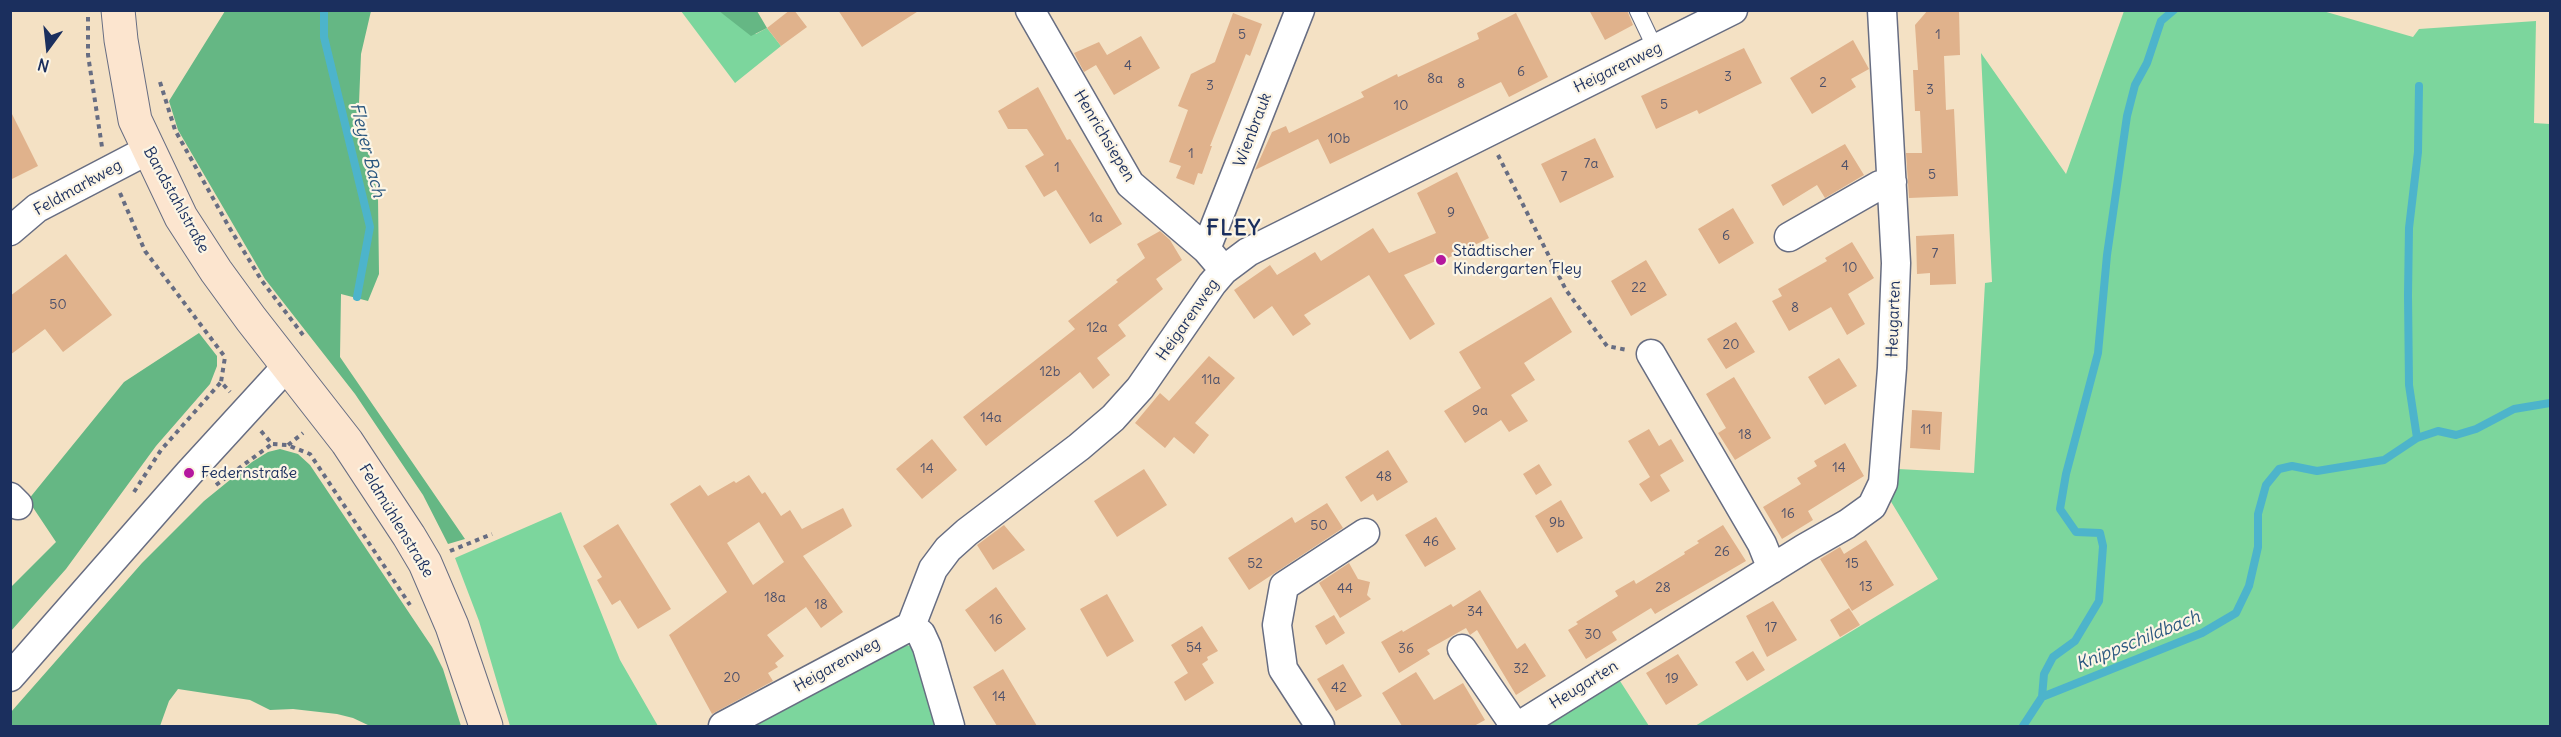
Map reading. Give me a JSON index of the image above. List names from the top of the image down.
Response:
{
  "streets": {
    "street": [
      "Heigarenweg",
      "Wienbrauk",
      "Henrichsiepen",
      "Feldmarkweg",
      "Bandstahlstraße",
      "Heugarten",
      "Feldmühlenstraße"
    ]
  },
  "crossings": [
    ["Heigarenweg", "Wienbrauk"],
    ["Heigarenweg", "Henrichsiepen"],
    ["Wienbrauk", "Henrichsiepen"],
    ["Feldmarkweg", "Bandstahlstraße"],
    ["Bandstahlstraße", "Feldmühlenstraße"]
  ],
  "districts": ["FLEY"],
  "water": ["Fleyer Bach", "Knippschildbach"],
  "places": ["Städtischer Kindergarten Fley", "Federnstraße"],
  "house_numbers": [
    "5",
    "1",
    "4",
    "6",
    "3",
    "8a",
    "2",
    "8",
    "3",
    "3",
    "5",
    "10",
    "10b",
    "1",
    "7a",
    "4",
    "1",
    "5",
    "7",
    "9",
    "1a",
    "6",
    "7",
    "10",
    "22",
    "50",
    "8",
    "12a",
    "20",
    "12b",
    "11a",
    "9a",
    "14a",
    "11",
    "18",
    "14",
    "14",
    "48",
    "16",
    "9b",
    "50",
    "46",
    "26",
    "52",
    "15",
    "13",
    "28",
    "44",
    "18a",
    "18",
    "34",
    "16",
    "17",
    "30",
    "54",
    "36",
    "32",
    "20",
    "19",
    "42",
    "14"
  ],
  "north": "bottom"
}
